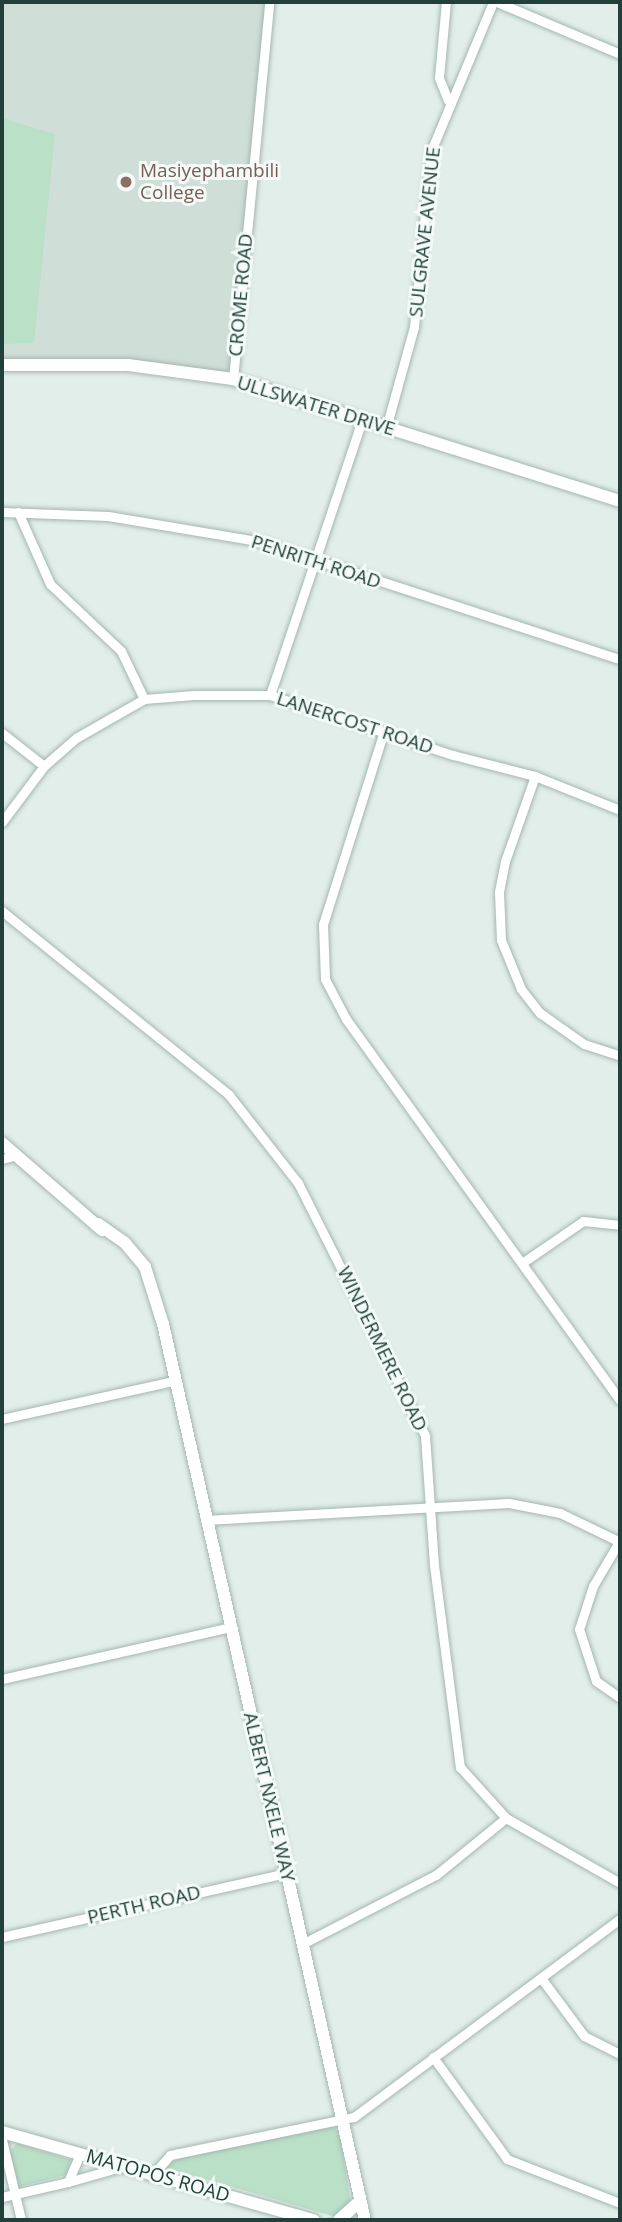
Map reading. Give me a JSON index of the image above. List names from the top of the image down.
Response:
{
  "streets": {
    "main road": ["ULLSWATER DRIVE", "ALBERT NXELE WAY", "MATOPOS ROAD"],
    "street": [
      "SULGRAVE AVENUE",
      "CROME ROAD",
      "PENRITH ROAD",
      "LANERCOST ROAD",
      "WINDERMERE ROAD",
      "PERTH ROAD"
    ]
  },
  "crossings": [
    ["SULGRAVE AVENUE", "ULLSWATER DRIVE"],
    ["CROME ROAD", "ULLSWATER DRIVE"],
    ["ALBERT NXELE WAY", "PERTH ROAD"]
  ],
  "places": ["Masiyephambili College"]
}
